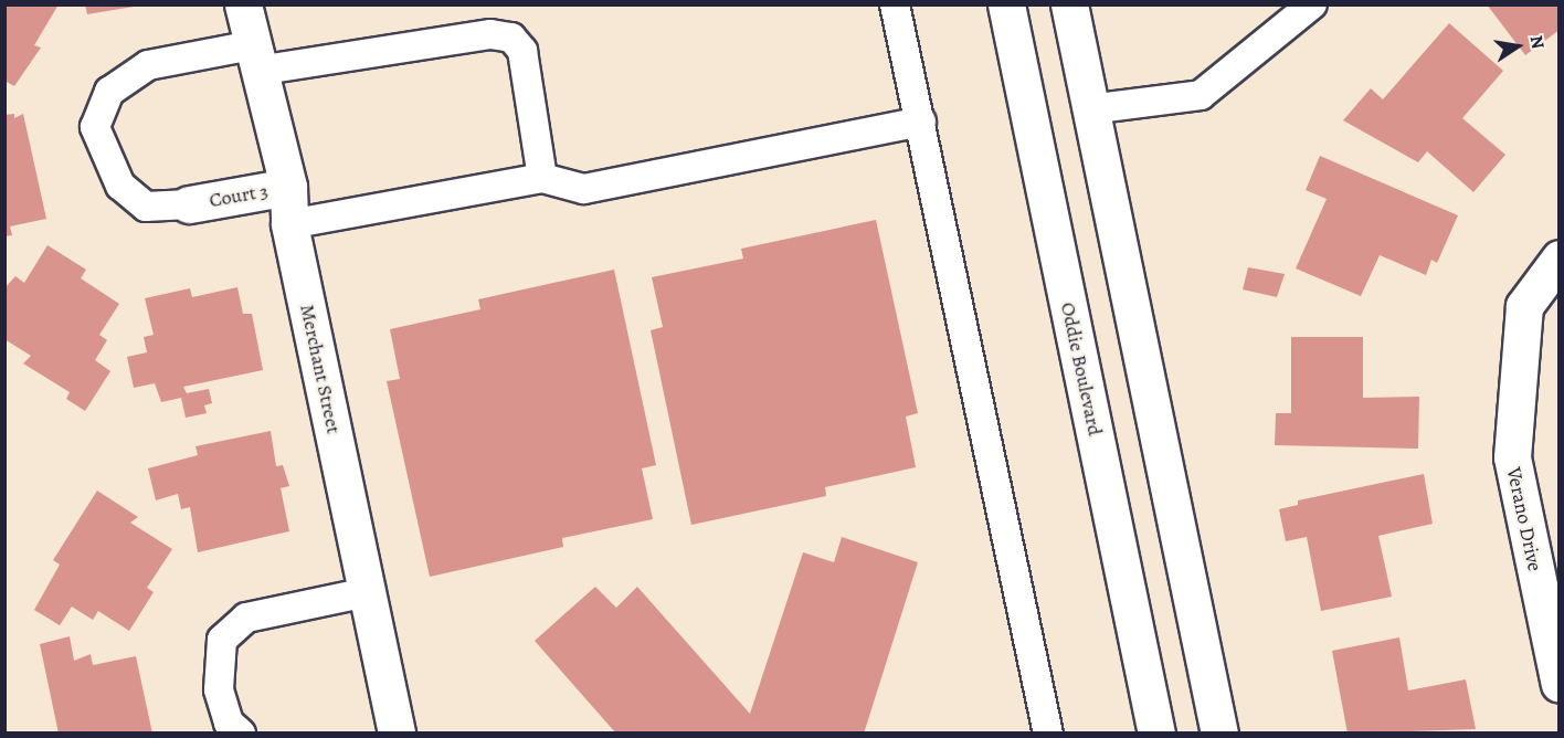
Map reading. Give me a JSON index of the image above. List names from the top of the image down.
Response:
{
  "streets": {
    "main road": [
      "Court 3",
      "Merchant Street",
      "Oddie Boulevard",
      "Verano Drive"
    ]
  },
  "crossings": [
    ["Court 3", "Merchant Street"]
  ],
  "north": "right"
}
